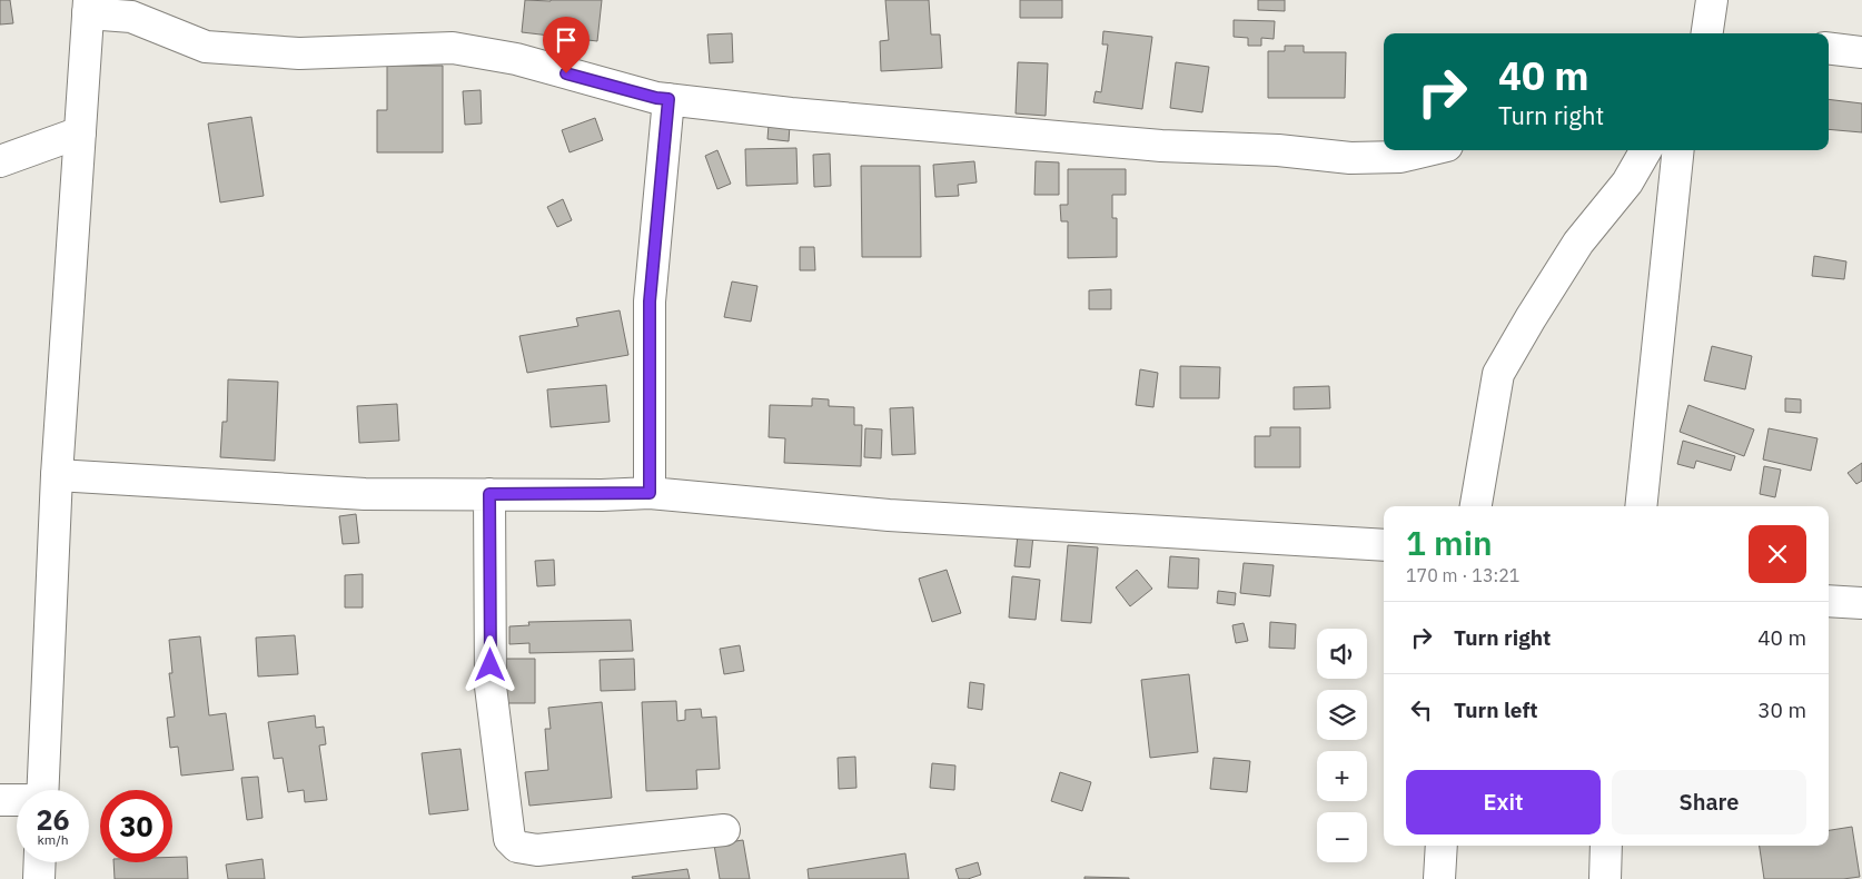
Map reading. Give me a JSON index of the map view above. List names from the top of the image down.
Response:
{
  "page": {
    "turn": ["40 m", "Turn right"],
    "heading": ["1 min", "170 m · 13:21"],
    "list": [
      {
        "name": "Turn right",
        "value": "40 m"
      },
      {
        "name": "Turn left",
        "value": "30 m"
      }
    ],
    "map_buttons": ["+", "−"],
    "buttons": ["Exit", "Share"],
    "speed": "26 km/h",
    "limit": "30"
  }
}
